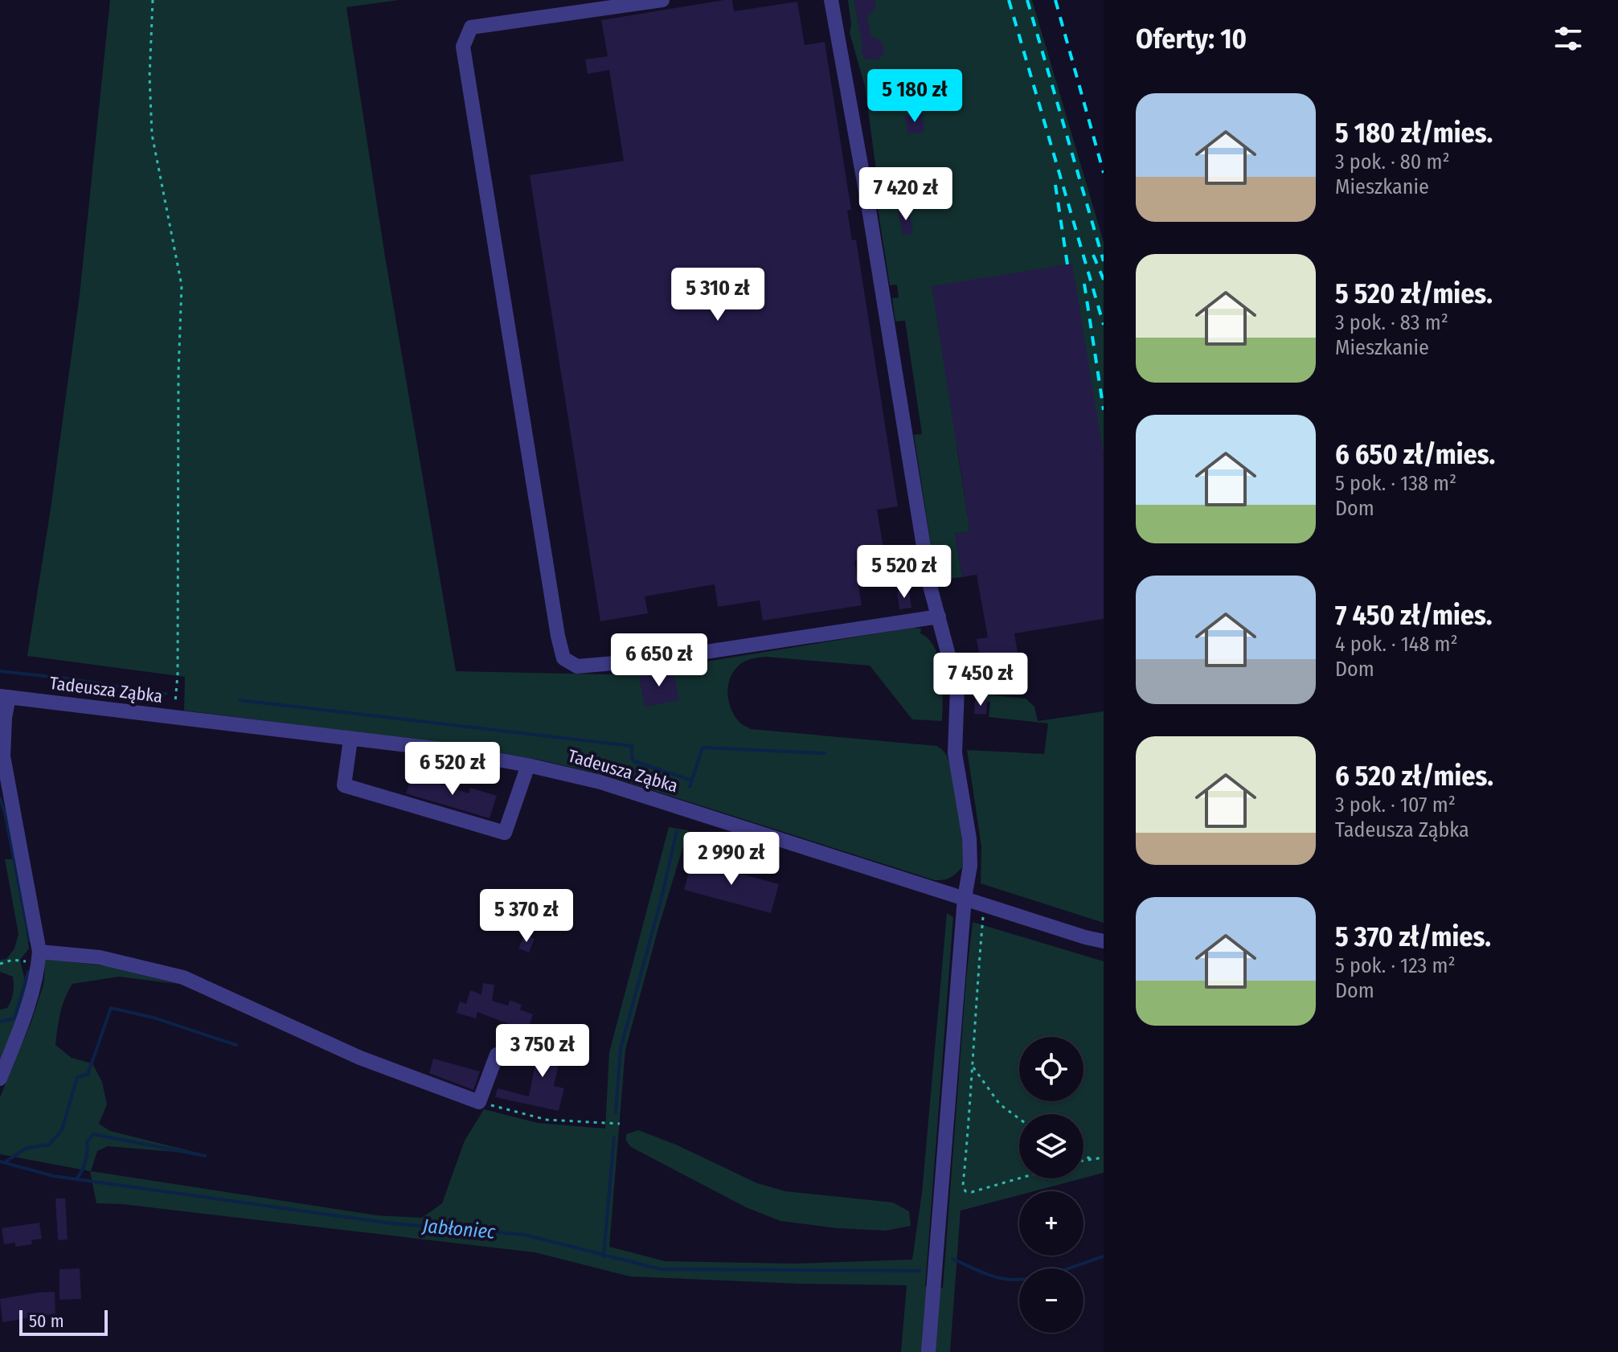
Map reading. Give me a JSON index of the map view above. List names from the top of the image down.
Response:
{
  "streets": {
    "street": ["Tadeusza Ząbka"]
  },
  "water": ["Jabłoniec"],
  "scale_bar": "50 m",
  "page": {
    "heading": "Oferty: 10",
    "price": [
      "5 180 zł",
      "7 420 zł",
      "5 310 zł",
      "5 520 zł",
      "6 650 zł",
      "7 450 zł",
      "6 520 zł",
      "2 990 zł",
      "5 370 zł",
      "3 750 zł"
    ],
    "list": [
      {
        "name": "5 180 zł/mies.",
        "note": "3 pok. · 80 m² · Mieszkanie"
      },
      {
        "name": "5 520 zł/mies.",
        "note": "3 pok. · 83 m² · Mieszkanie"
      },
      {
        "name": "6 650 zł/mies.",
        "note": "5 pok. · 138 m² · Dom"
      },
      {
        "name": "7 450 zł/mies.",
        "note": "4 pok. · 148 m² · Dom"
      },
      {
        "name": "6 520 zł/mies.",
        "note": "3 pok. · 107 m² · Tadeusza Ząbka"
      },
      {
        "name": "5 370 zł/mies.",
        "note": "5 pok. · 123 m² · Dom"
      }
    ],
    "map_buttons": ["+", "−"],
    "scale": "50 m"
  }
}
